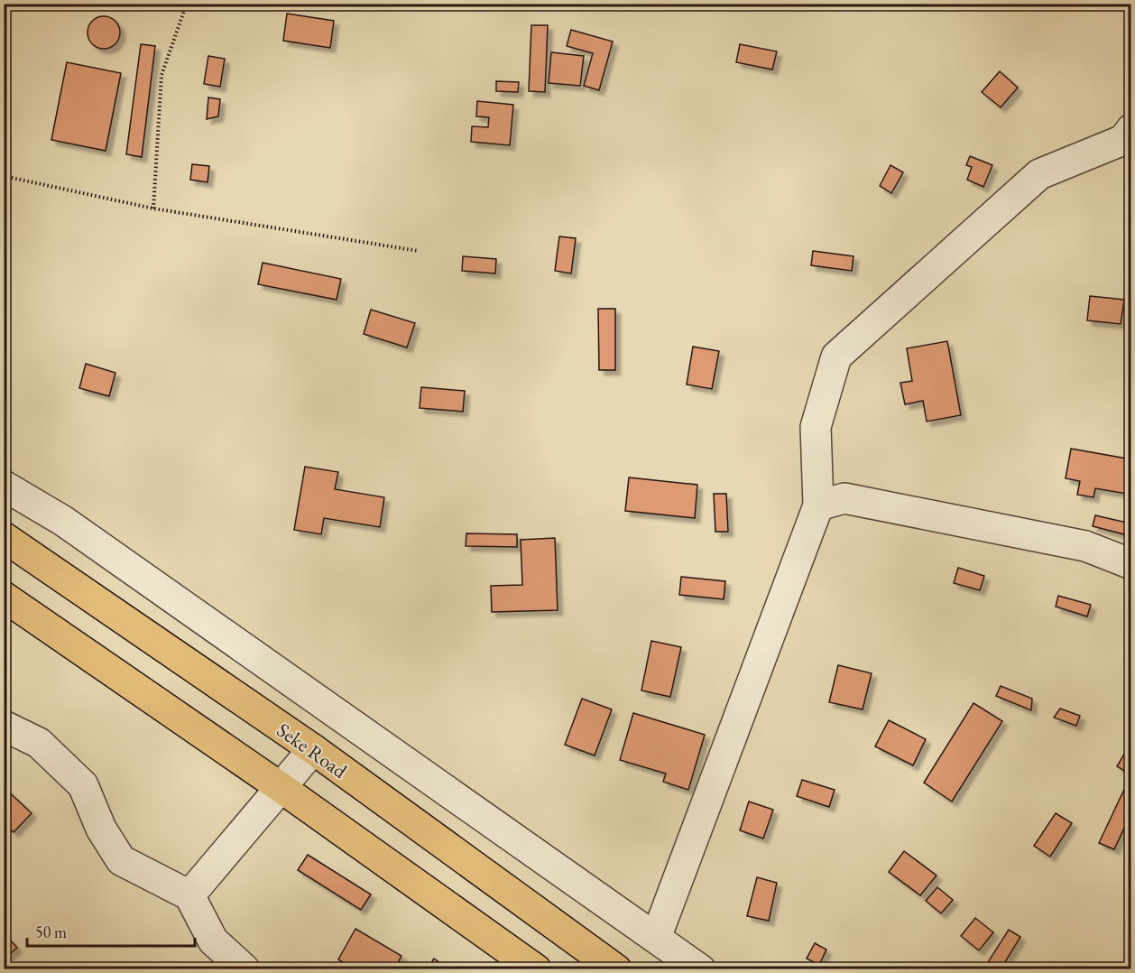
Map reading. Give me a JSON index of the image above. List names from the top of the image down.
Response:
{
  "streets": {
    "main road": ["Seke Road"]
  },
  "scale_bar": "50 m"
}
